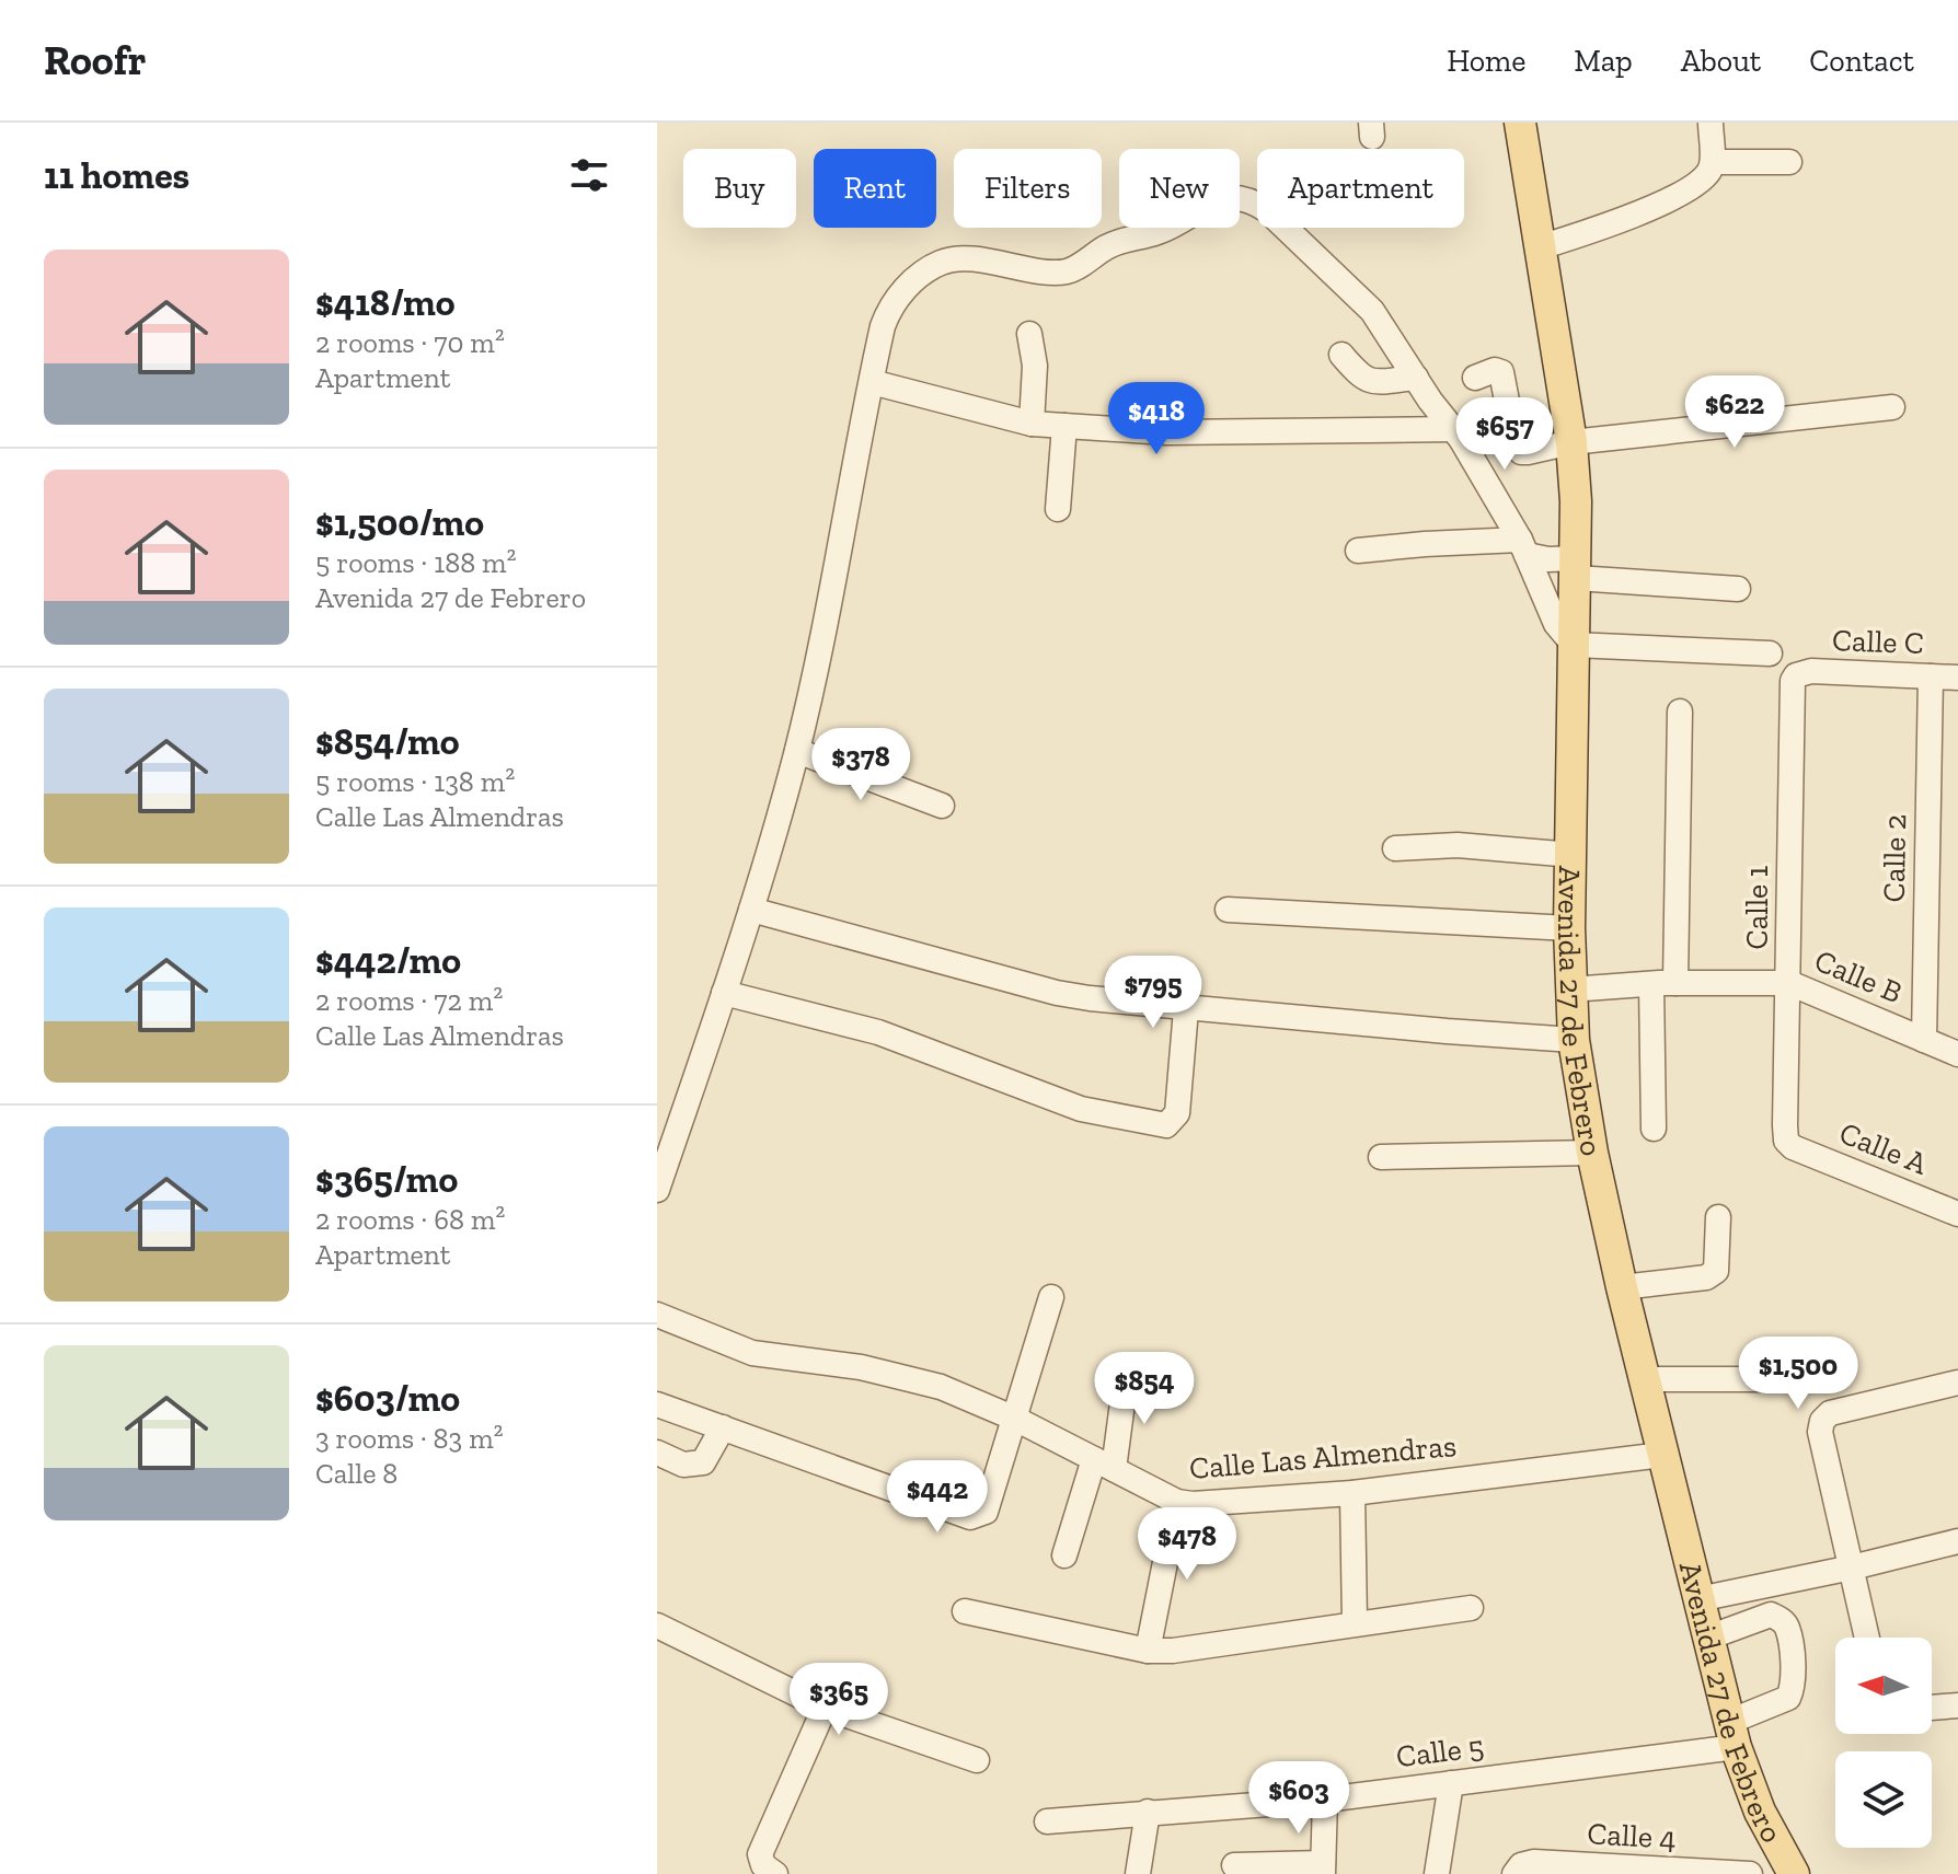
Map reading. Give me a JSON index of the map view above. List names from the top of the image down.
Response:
{
  "streets": {
    "main road": ["Avenida 27 de Febrero"],
    "street": [
      "Calle C",
      "Calle 2",
      "Calle 1",
      "Calle B",
      "Calle A",
      "Calle Las Almendras",
      "Calle 5",
      "Calle 4"
    ]
  },
  "crossings": [
    ["Calle C", "Calle 2"],
    ["Calle C", "Calle 1"],
    ["Calle 2", "Calle B"],
    ["Calle 1", "Calle B"],
    ["Calle 1", "Calle A"],
    ["Calle B", "Avenida 27 de Febrero"],
    ["Avenida 27 de Febrero", "Calle Las Almendras"],
    ["Avenida 27 de Febrero", "Calle 5"]
  ],
  "north": "left",
  "page": {
    "header": "Roofr",
    "nav": [
      "Home",
      "Map",
      "About",
      "Contact"
    ],
    "heading": "11 homes",
    "chip": [
      "Buy",
      "Rent",
      "Filters",
      "New",
      "Apartment"
    ],
    "list": [
      {
        "name": "$418/mo",
        "note": "2 rooms · 70 m² · Apartment"
      },
      {
        "name": "$1,500/mo",
        "note": "5 rooms · 188 m² · Avenida 27 de Febrero"
      },
      {
        "name": "$854/mo",
        "note": "5 rooms · 138 m² · Calle Las Almendras"
      },
      {
        "name": "$442/mo",
        "note": "2 rooms · 72 m² · Calle Las Almendras"
      },
      {
        "name": "$365/mo",
        "note": "2 rooms · 68 m² · Apartment"
      },
      {
        "name": "$603/mo",
        "note": "3 rooms · 83 m² · Calle 8"
      }
    ],
    "price": [
      "$622",
      "$418",
      "$657",
      "$378",
      "$795",
      "$1,500",
      "$854",
      "$442",
      "$478",
      "$365",
      "$603"
    ]
  }
}
